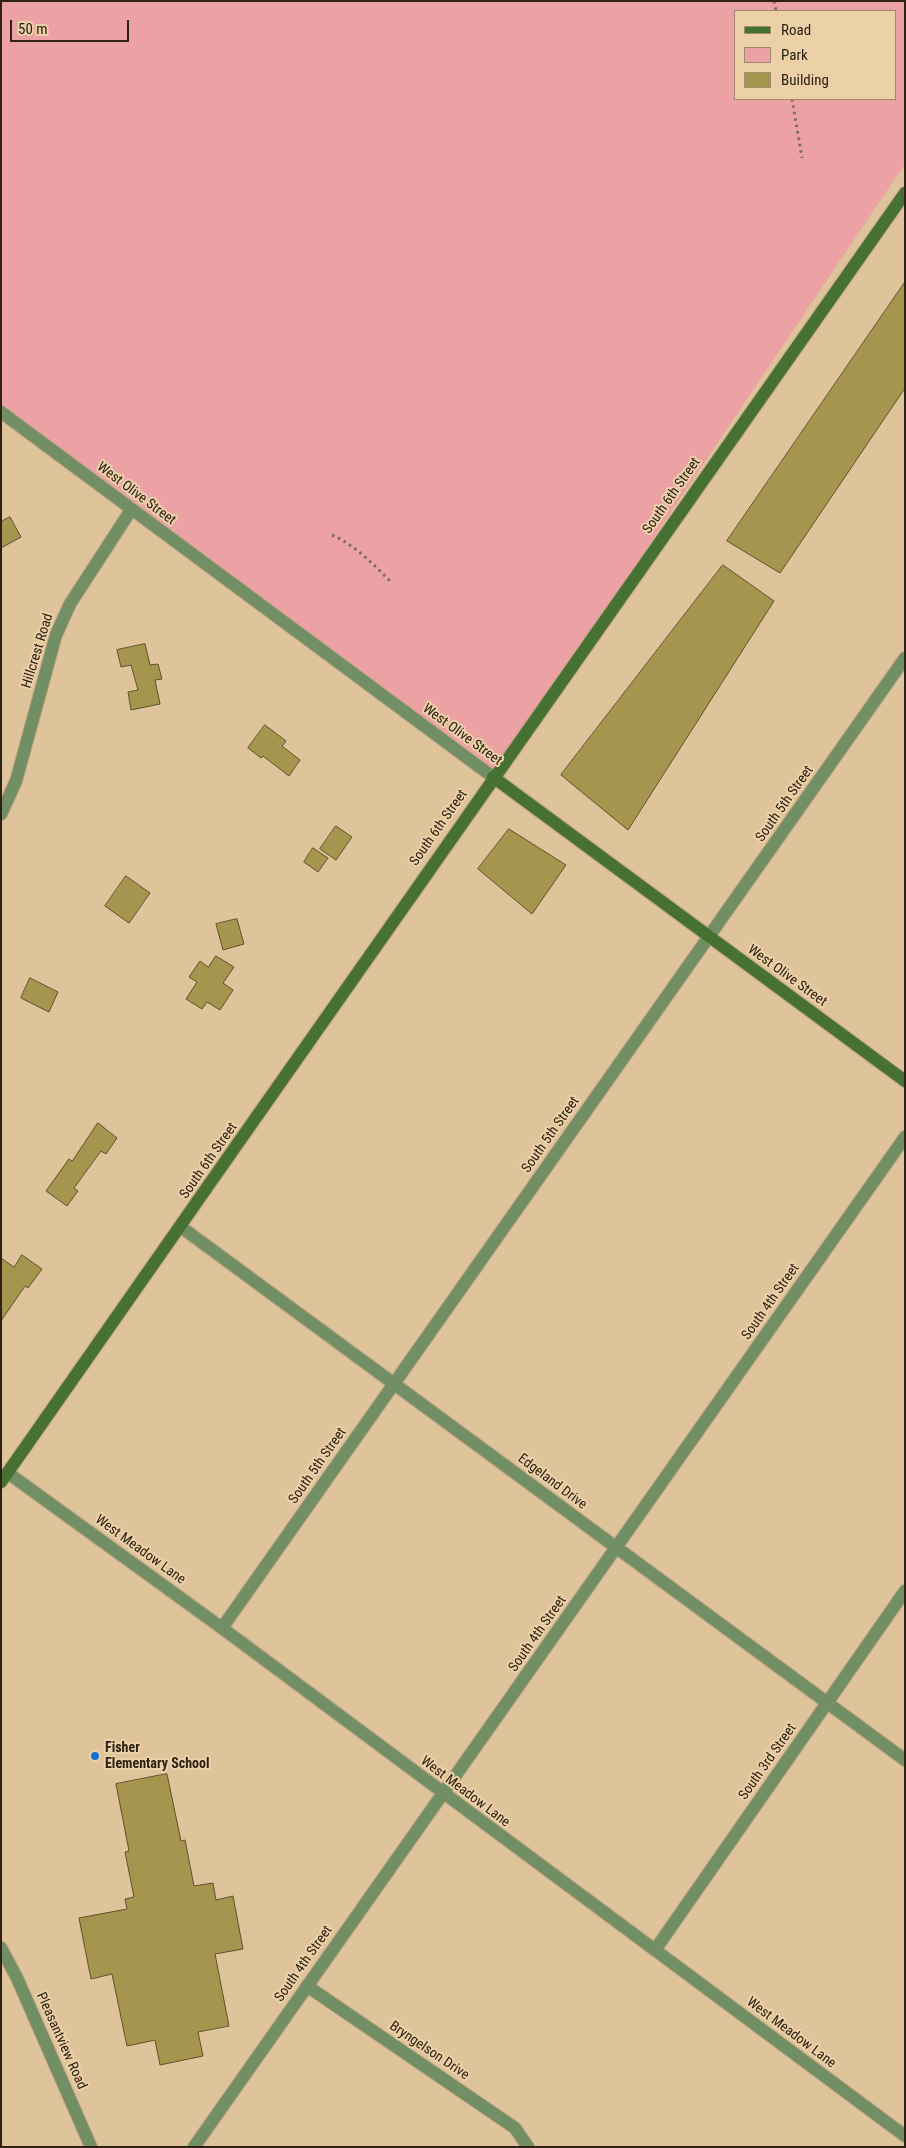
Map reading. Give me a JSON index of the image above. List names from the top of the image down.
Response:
{
  "streets": {
    "main road": ["West Olive Street", "South 6th Street"],
    "street": [
      "Hillcrest Road",
      "South 5th Street",
      "South 4th Street",
      "Edgeland Drive",
      "West Meadow Lane",
      "South 3rd Street",
      "Pleasantview Road",
      "Bryngelson Drive"
    ]
  },
  "crossings": [
    ["West Olive Street", "South 6th Street"],
    ["West Olive Street", "Hillcrest Road"],
    ["West Olive Street", "South 5th Street"],
    ["South 6th Street", "Edgeland Drive"],
    ["South 6th Street", "West Meadow Lane"],
    ["South 5th Street", "Edgeland Drive"],
    ["South 5th Street", "West Meadow Lane"],
    ["South 4th Street", "Edgeland Drive"],
    ["South 4th Street", "West Meadow Lane"],
    ["South 4th Street", "Bryngelson Drive"],
    ["Edgeland Drive", "South 3rd Street"],
    ["West Meadow Lane", "South 3rd Street"]
  ],
  "places": ["Fisher Elementary School"],
  "legend": ["Road", "Park", "Building"],
  "scale_bar": "50 m"
}
